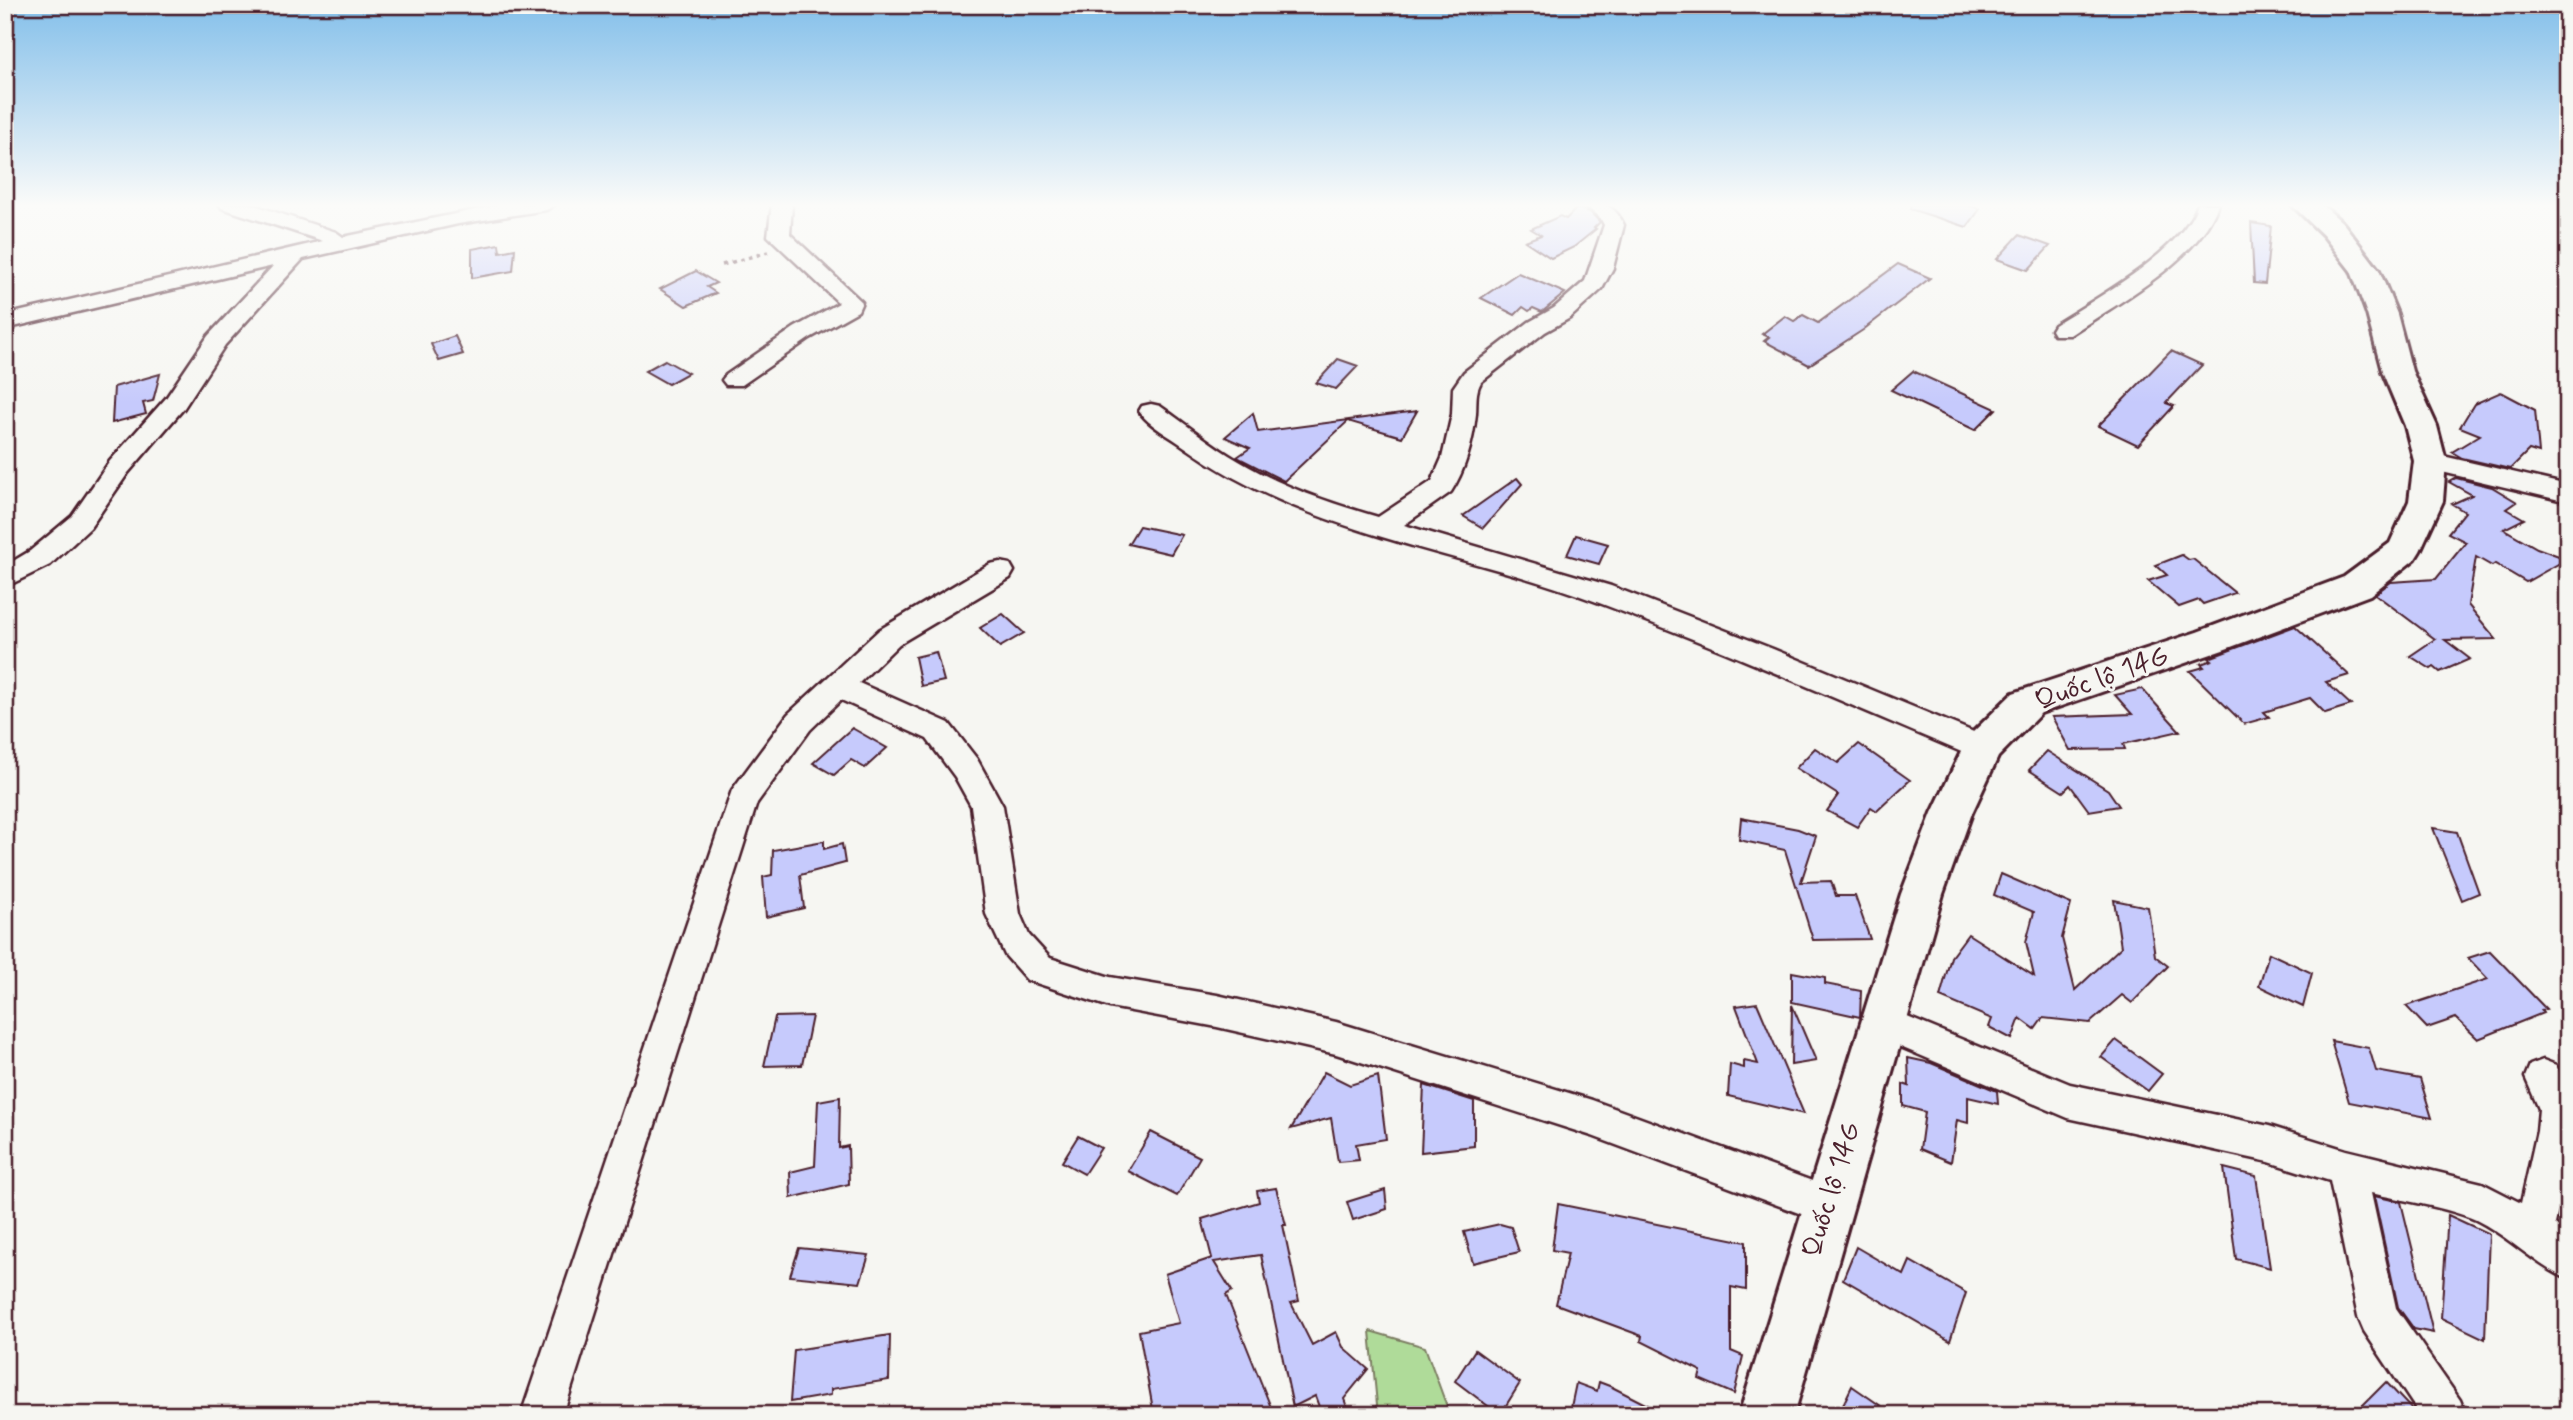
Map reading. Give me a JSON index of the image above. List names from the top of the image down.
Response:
{
  "streets": {
    "main road": ["Quốc lộ 14G"]
  }
}
